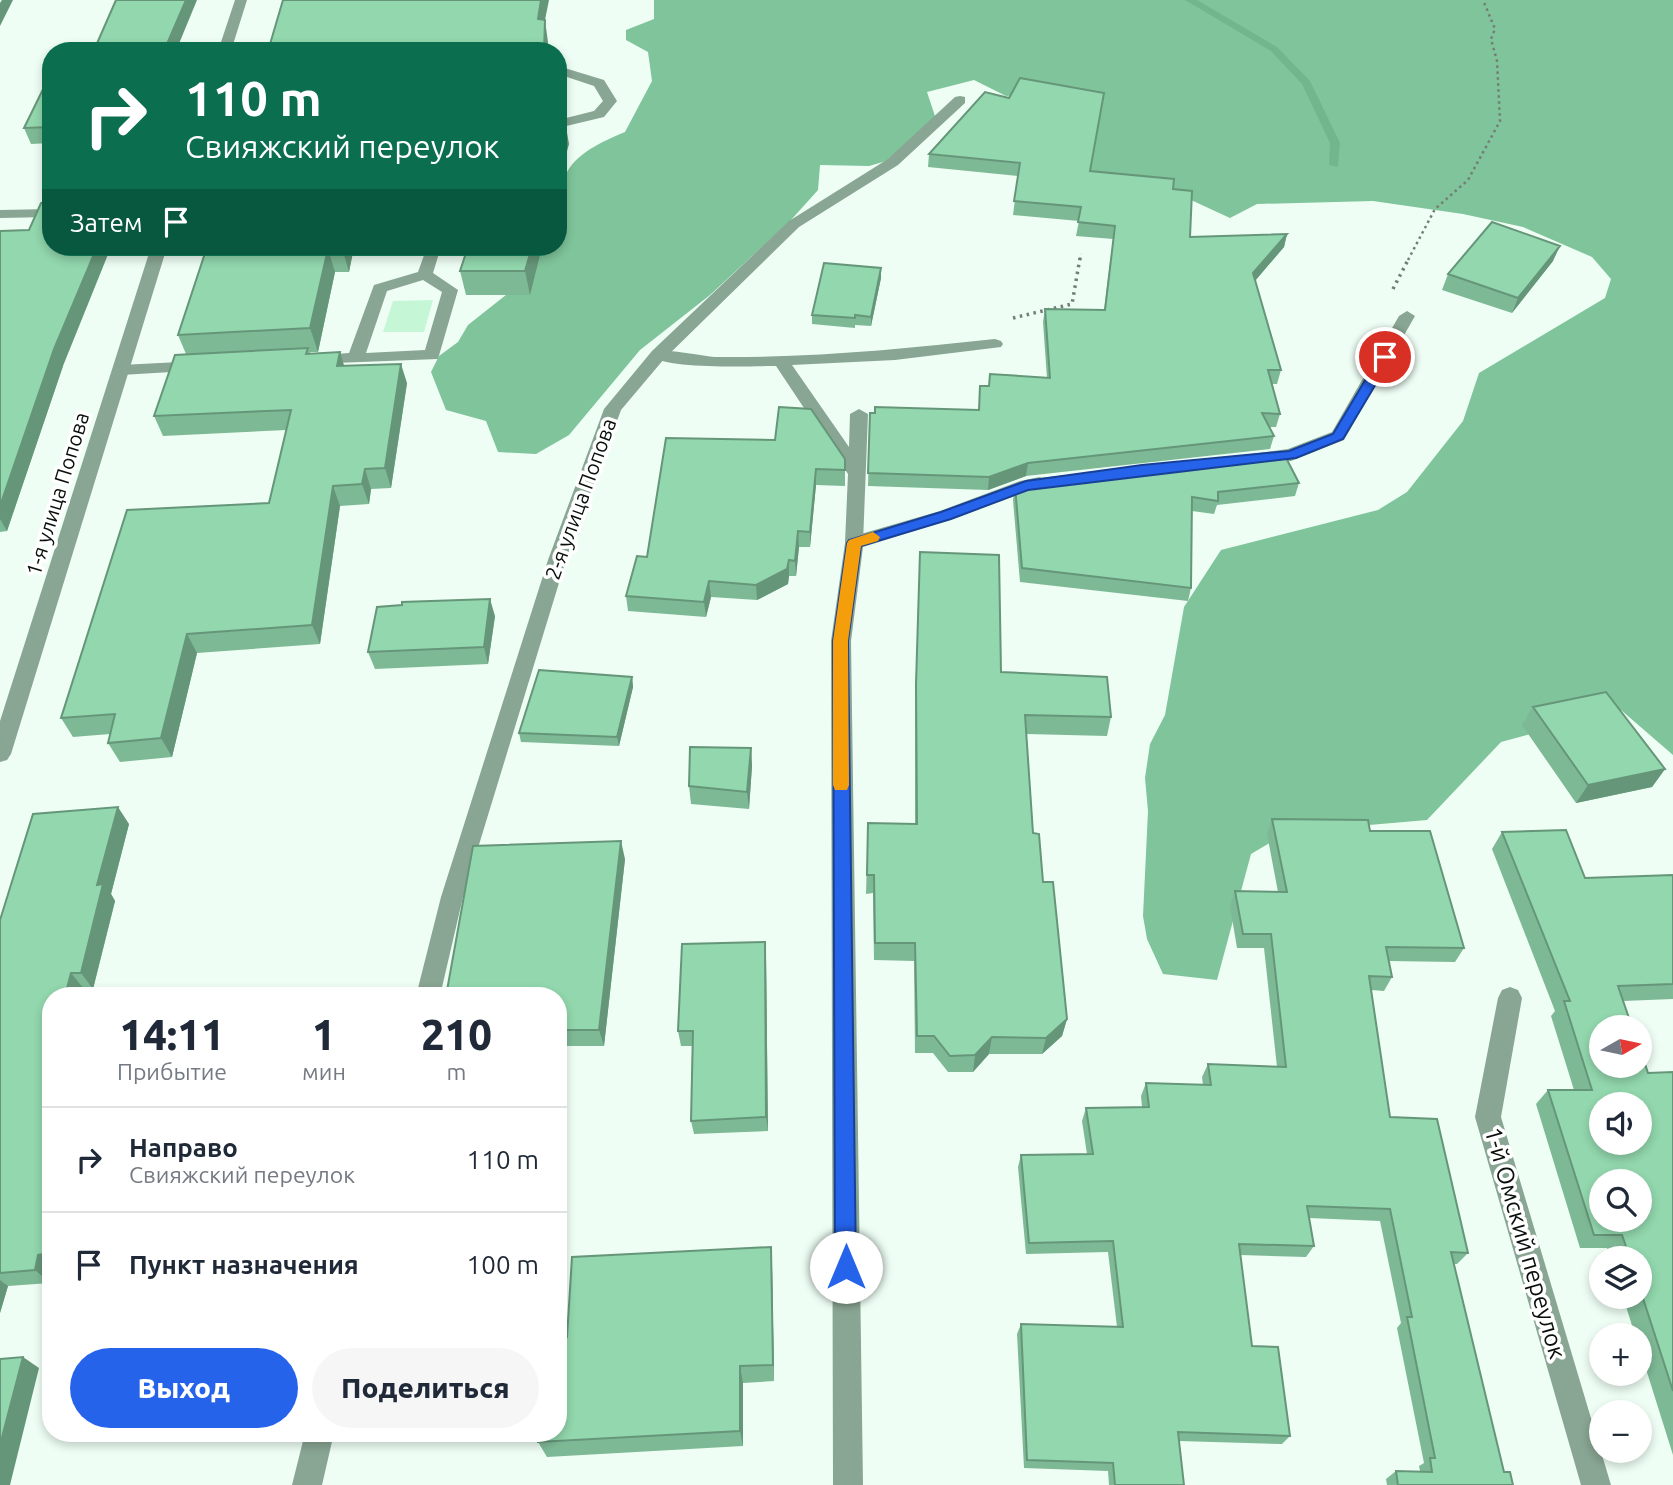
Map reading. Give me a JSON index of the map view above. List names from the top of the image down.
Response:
{
  "streets": {
    "street": ["1-я улица Попова", "2-я улица Попова", "1-й Омский переулок"]
  },
  "north": "right",
  "page": {
    "turn": ["110 m", "Свияжский переулок"],
    "then": "Затем",
    "eta": [
      "14:11",
      "Прибытие",
      "1",
      "мин",
      "210",
      "m"
    ],
    "map_buttons": ["+", "−"],
    "list": [
      {
        "name": "Направо",
        "note": "Свияжский переулок",
        "value": "110 m"
      },
      {
        "name": "Пункт назначения",
        "value": "100 m"
      }
    ],
    "buttons": ["Выход", "Поделиться"]
  }
}
